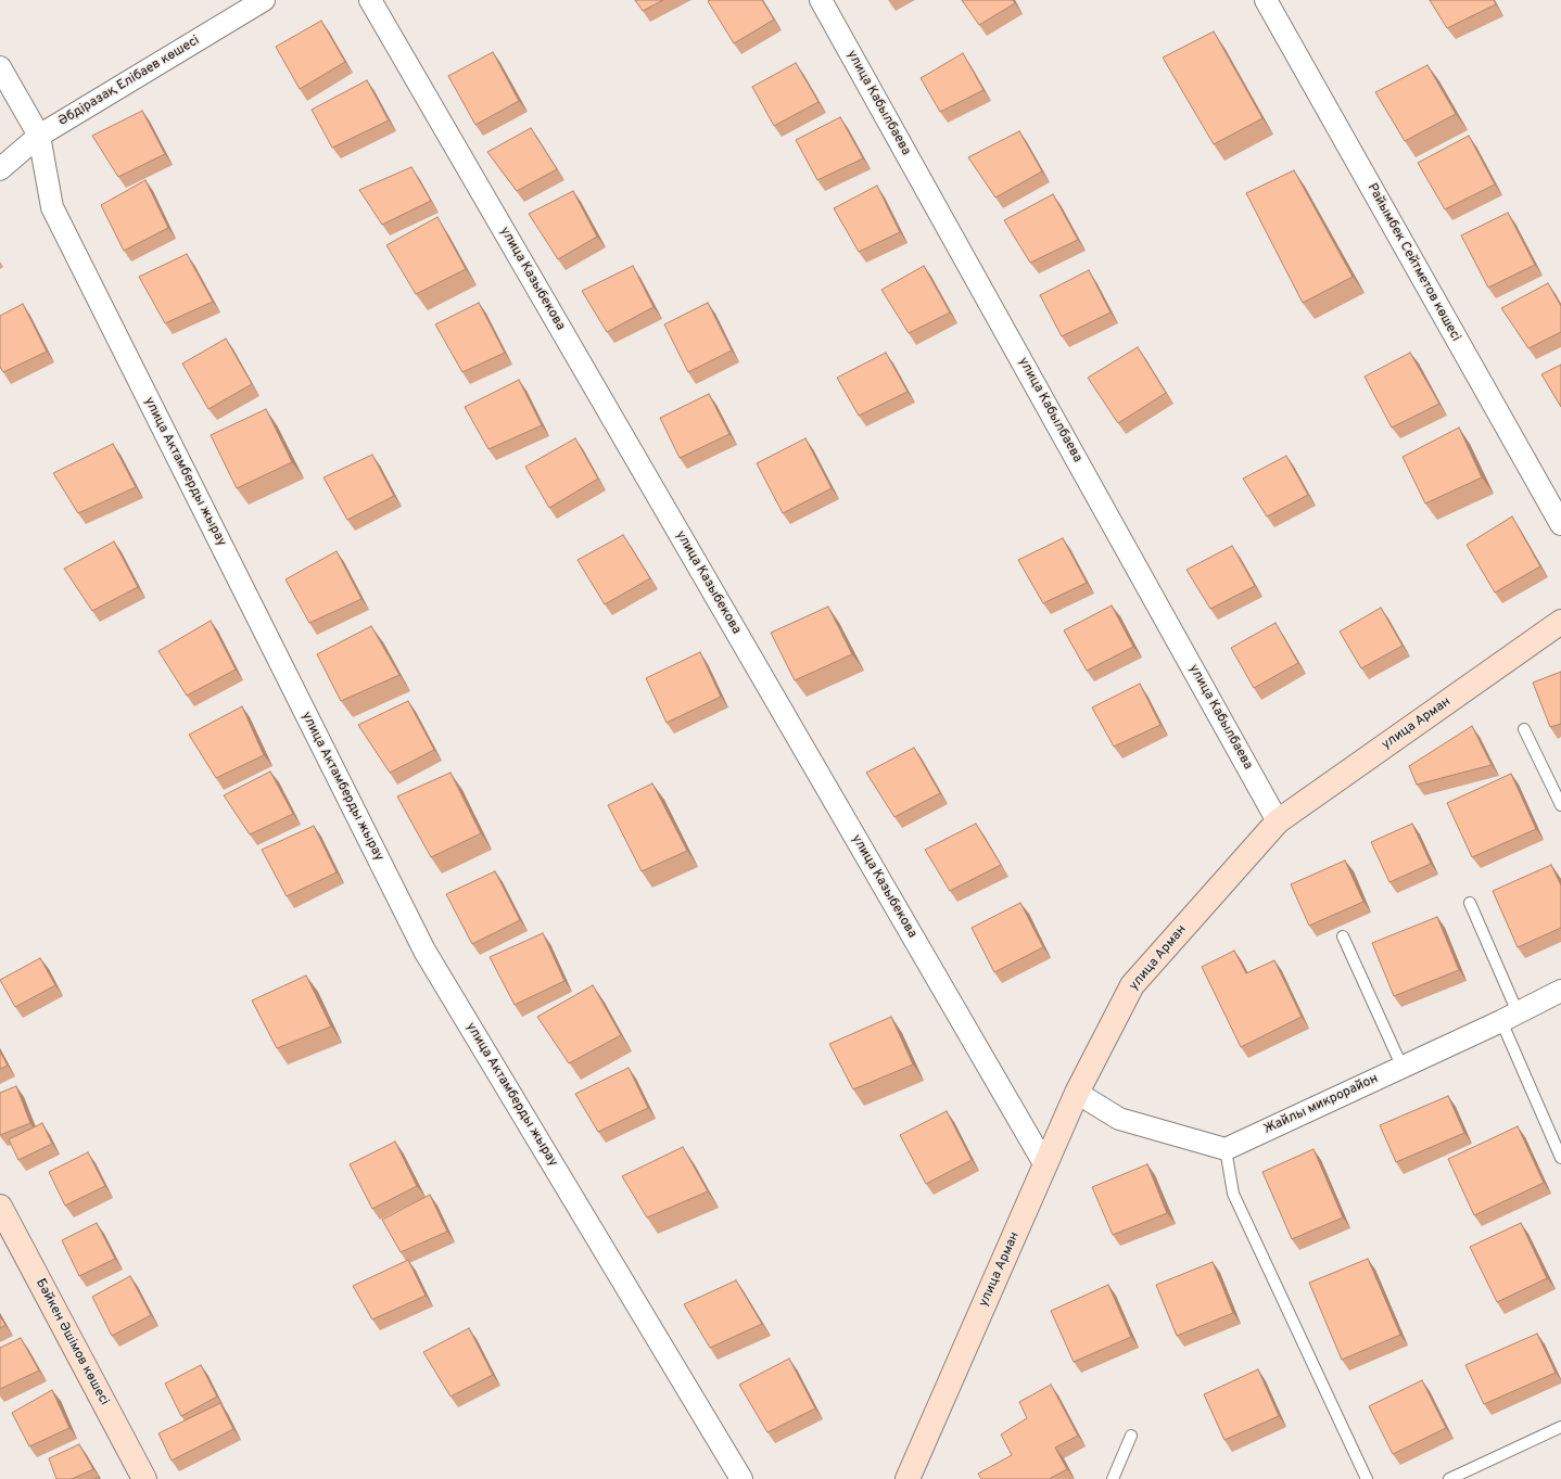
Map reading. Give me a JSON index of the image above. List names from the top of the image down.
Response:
{
  "streets": {
    "street": [
      "Әбдіразақ Елібаев көшесі",
      "улица Кабылбаева",
      "Райымбек Сейтметов көшесі",
      "улица Казыбекова",
      "улица Актамберды жырау",
      "улица Арман",
      "Жайлы микрорайон",
      "Бәйкен Әшімов көшесі"
    ]
  },
  "crossings": [
    ["Әбдіразақ Елібаев көшесі", "улица Актамберды жырау"],
    ["улица Кабылбаева", "улица Арман"],
    ["улица Казыбекова", "улица Арман"]
  ]
}
